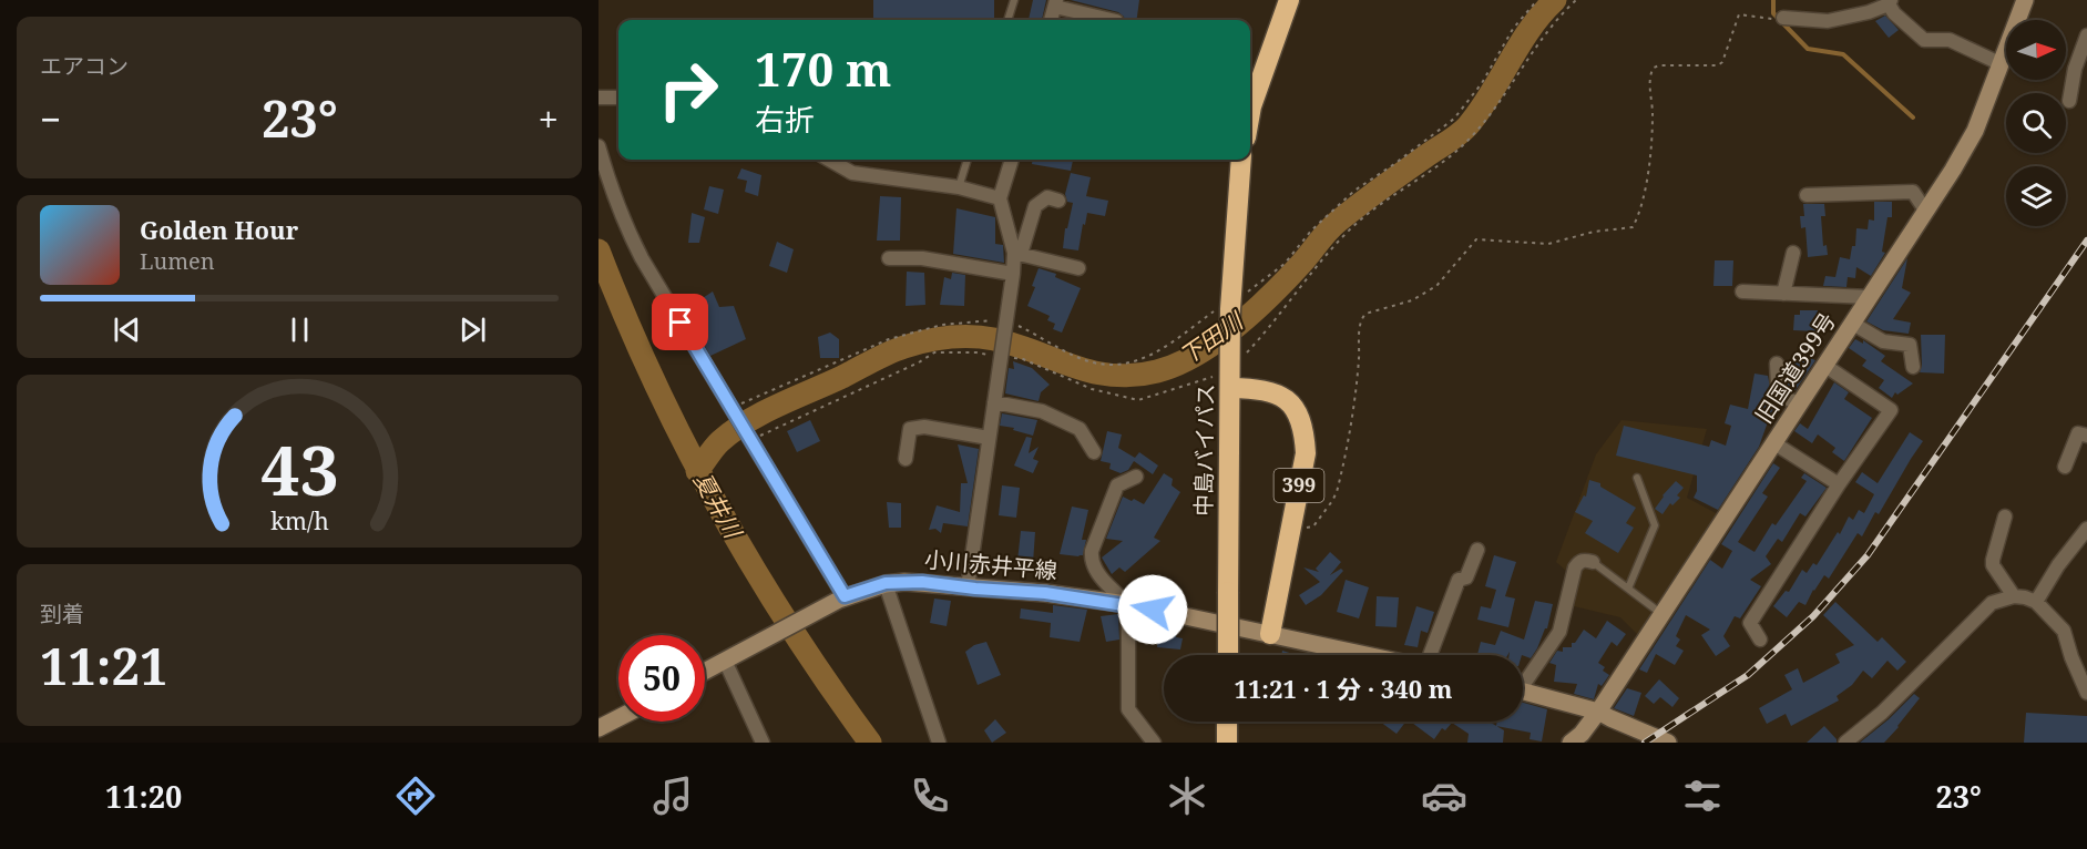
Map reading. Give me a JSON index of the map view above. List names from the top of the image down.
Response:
{
  "streets": {
    "highway": ["中島バイパス", "399"],
    "street": ["旧国道399号", "小川赤井平線"]
  },
  "crossings": [
    ["中島バイパス", "399"],
    ["399", "小川赤井平線"]
  ],
  "water": ["下田川", "夏井川"],
  "north": "right",
  "page": {
    "tile": [
      "エアコン",
      ["到着", "11:21"]
    ],
    "turn": ["170 m", "右折"],
    "heat": ["−", "23°", "+"],
    "song": ["Golden Hour", "Lumen"],
    "limit": "50",
    "trip": "11:21 · 1 分 · 340 m",
    "tabs": ["11:20", "23°"],
    "gauge": ["43", "km/h"]
  }
}
